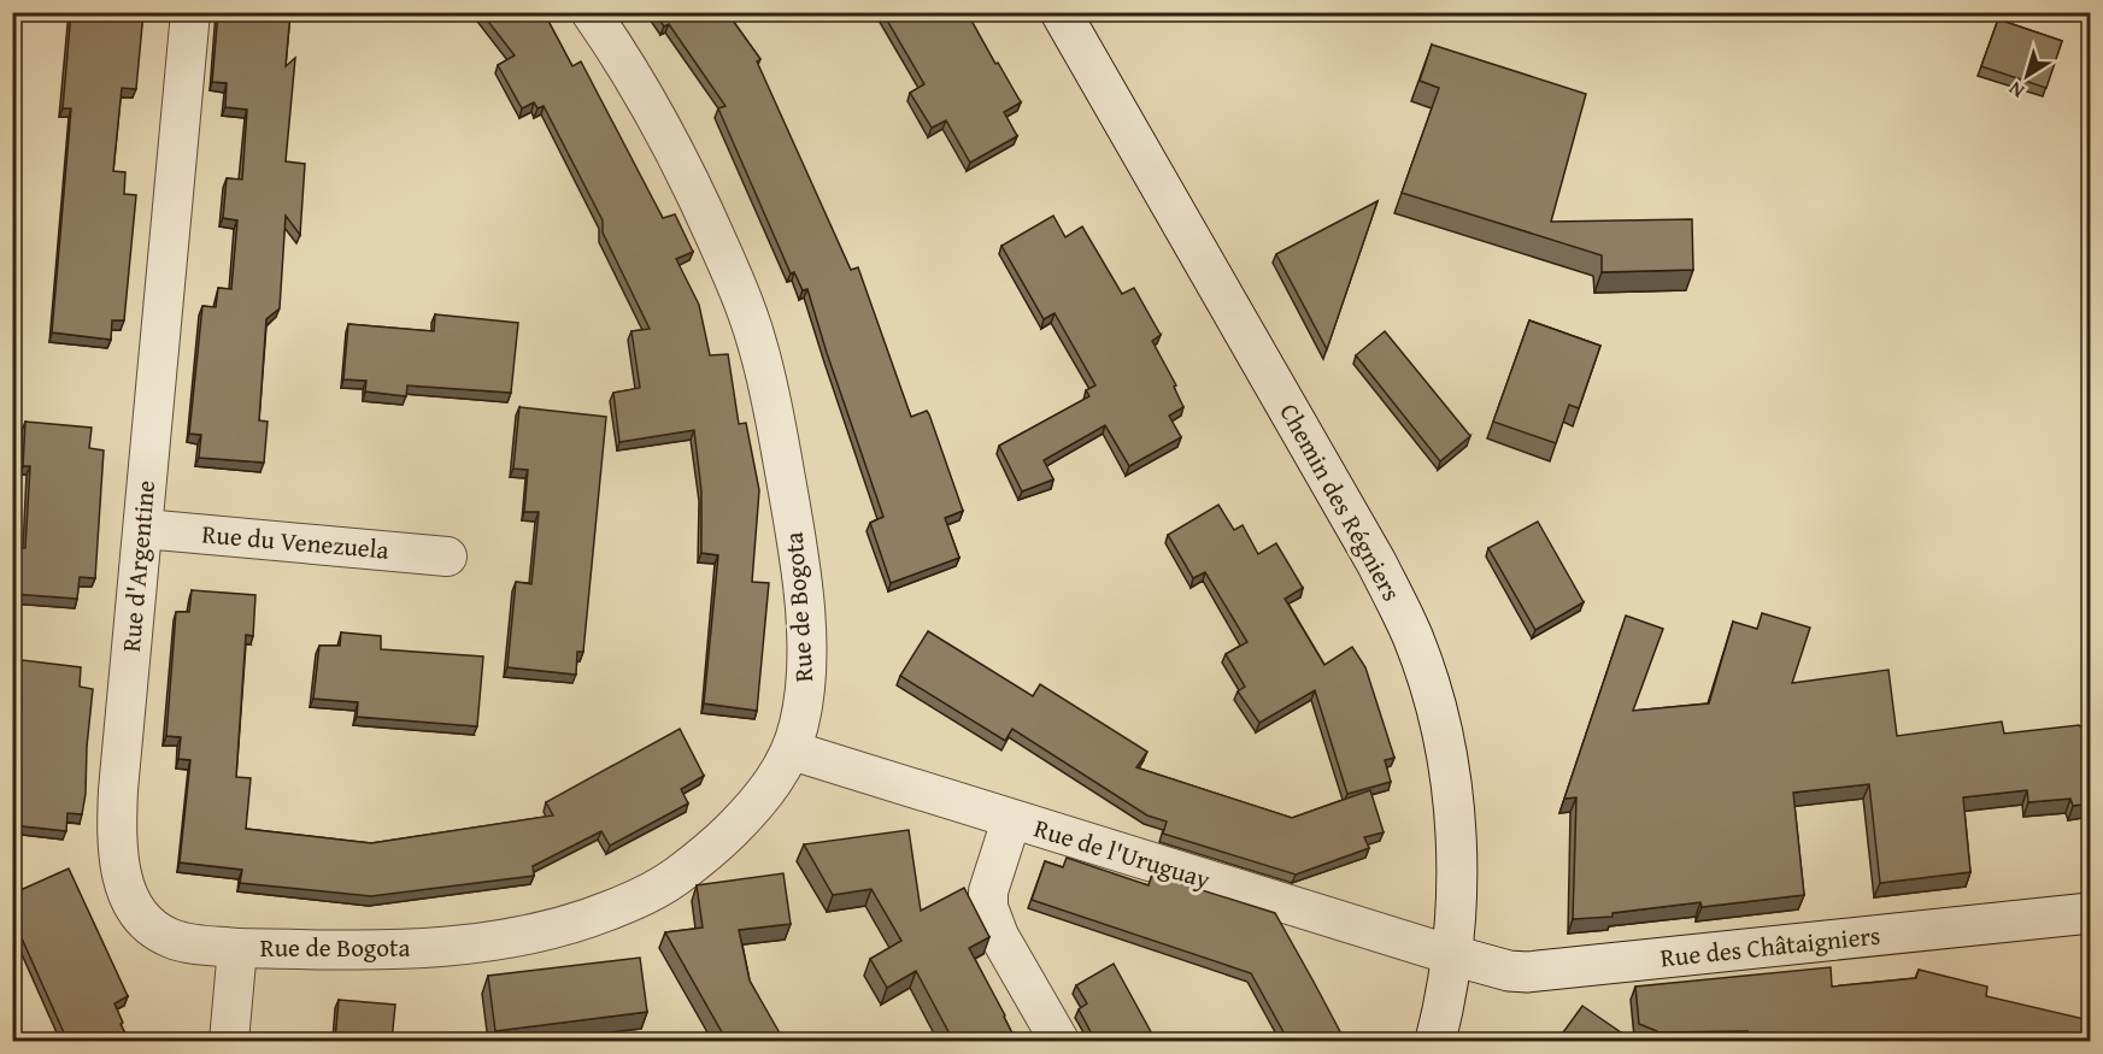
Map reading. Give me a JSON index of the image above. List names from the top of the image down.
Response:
{
  "streets": {
    "main road": ["Chemin des Régniers", "Rue des Châtaigniers"],
    "street": [
      "Rue du Venezuela",
      "Rue d'Argentine",
      "Rue de Bogota",
      "Rue de l'Uruguay"
    ]
  },
  "crossings": [
    ["Chemin des Régniers", "Rue de l'Uruguay"],
    ["Chemin des Régniers", "Rue des Châtaigniers"],
    ["Rue du Venezuela", "Rue d'Argentine"],
    ["Rue d'Argentine", "Rue de Bogota"],
    ["Rue de Bogota", "Rue de l'Uruguay"],
    ["Rue de l'Uruguay", "Rue des Châtaigniers"]
  ],
  "north": "bottom left"
}
